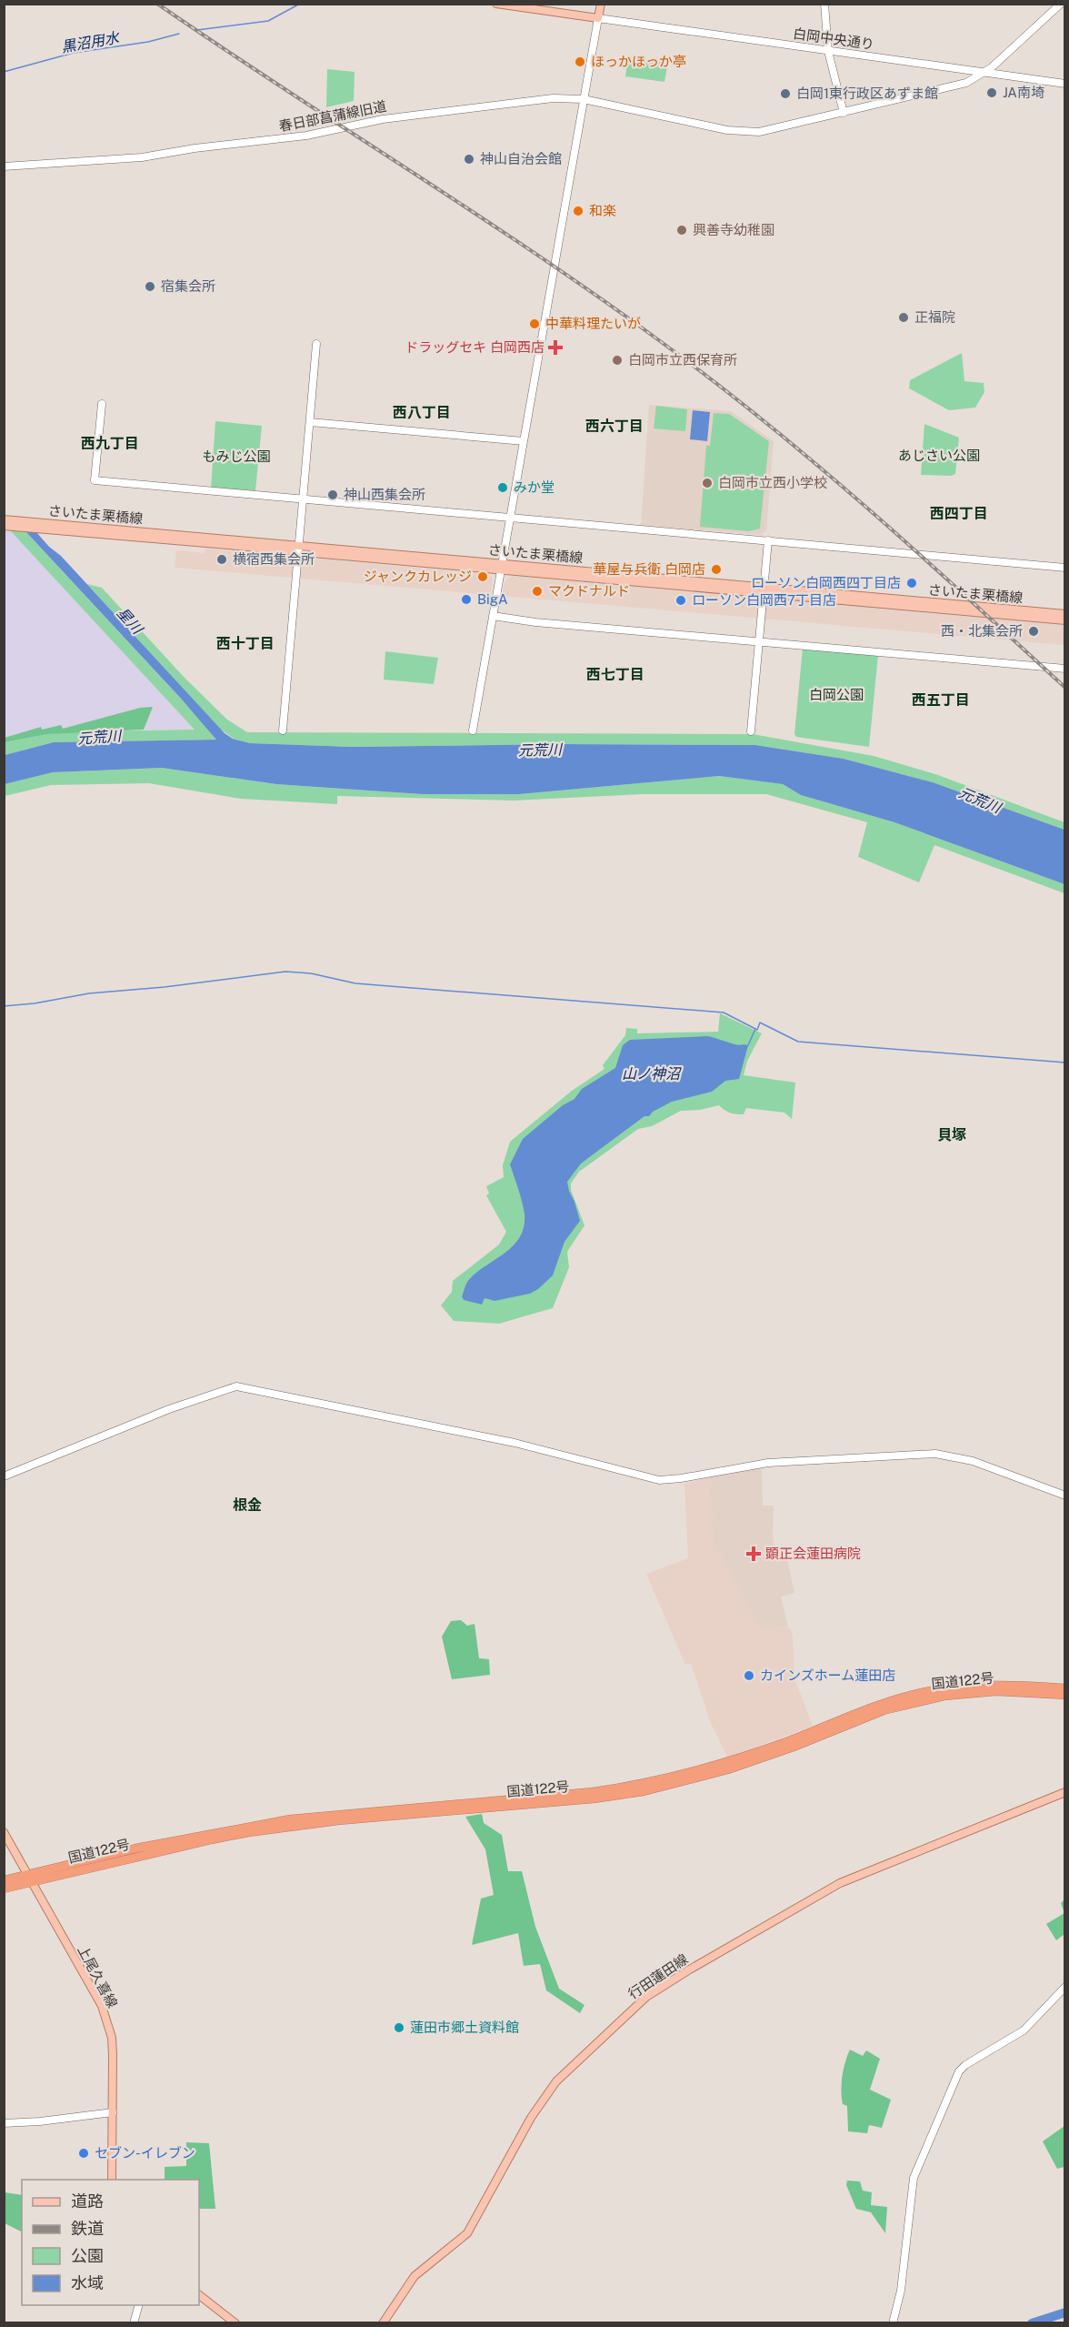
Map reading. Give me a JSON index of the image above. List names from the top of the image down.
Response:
{
  "streets": {
    "highway": ["国道122号"],
    "main road": ["さいたま栗橋線", "上尾久喜線", "行田蓮田線"],
    "street": ["白岡中央通り", "春日部菖蒲線旧道"]
  },
  "crossings": [
    ["白岡中央通り", "春日部菖蒲線旧道"],
    ["国道122号", "上尾久喜線"]
  ],
  "districts": [
    "西八丁目",
    "西六丁目",
    "西九丁目",
    "西四丁目",
    "西十丁目",
    "西七丁目",
    "西五丁目",
    "貝塚",
    "根金"
  ],
  "water": [
    "黒沼用水",
    "星川",
    "元荒川",
    "山ノ神沼"
  ],
  "parks": ["あじさい公園", "もみじ公園", "白岡公園"],
  "places": {
    "other": [
      "ほっかほっか亭",
      "JA南埼",
      "白岡1東行政区あずま館",
      "神山自治会館",
      "和楽",
      "興善寺幼稚園",
      "宿集会所",
      "正福院",
      "中華料理たいが",
      "白岡市立西保育所",
      "白岡市立西小学校",
      "みか堂",
      "神山西集会所",
      "横宿西集会所",
      "華屋与兵衛 白岡店",
      "ジャンクカレッジ",
      "ローソン白岡西四丁目店",
      "マクドナルド",
      "BigA",
      "ローソン白岡西7丁目店",
      "西・北集会所",
      "カインズホーム蓮田店",
      "蓮田市郷土資料館",
      "セブン-イレブン"
    ],
    "health": ["ドラッグセキ 白岡西店", "顕正会蓮田病院"]
  },
  "legend": [
    "道路",
    "鉄道",
    "公園",
    "水域"
  ]
}
